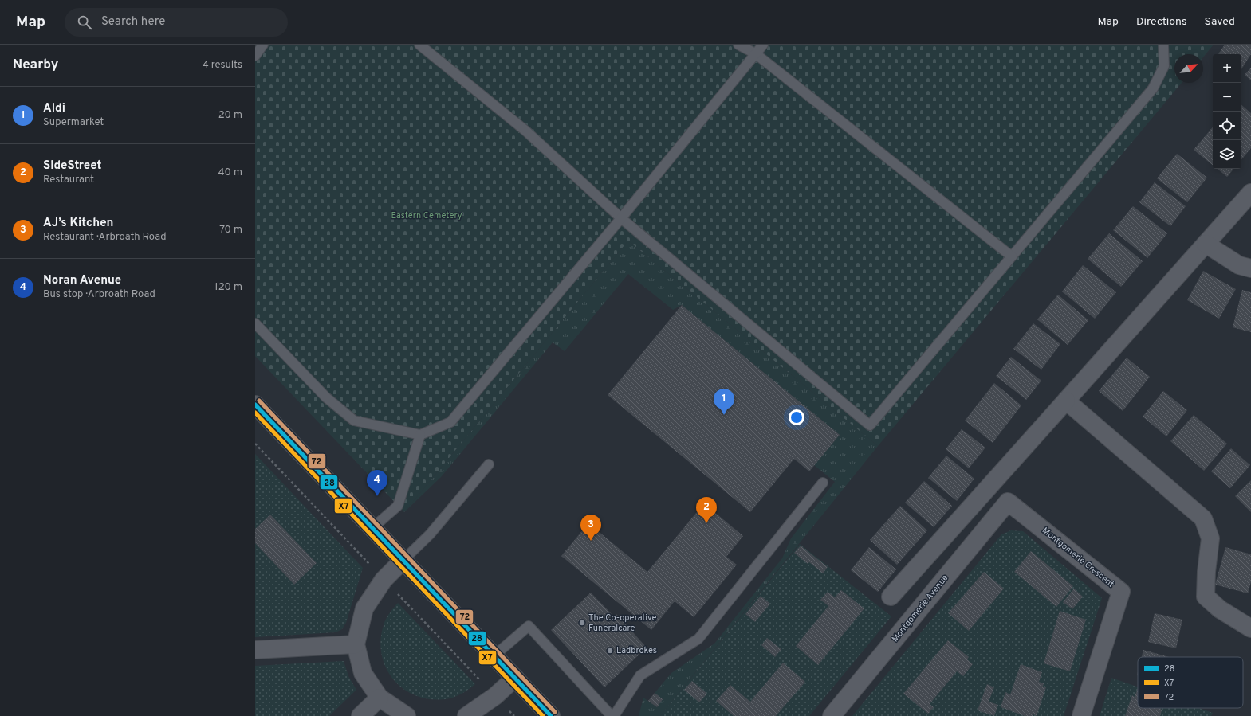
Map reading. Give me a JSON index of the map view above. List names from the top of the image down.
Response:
{
  "streets": {
    "street": ["Montgomerie Crescent", "Montgomerie Avenue"]
  },
  "crossings": [
    ["Montgomerie Crescent", "Montgomerie Avenue"]
  ],
  "parks": ["Eastern Cemetery"],
  "places": ["The Co-operative Funeralcare", "Ladbrokes"],
  "lines": ["transit line 72", "transit line 28", "transit line X7"],
  "legend": ["28", "X7", "72"],
  "north": "top right",
  "page": {
    "header": "Map",
    "search": "Search here",
    "nav": ["Map", "Directions", "Saved"],
    "heading": ["Nearby", "4 results"],
    "map_buttons": ["+", "−"],
    "list": [
      {
        "mark": "1",
        "name": "Aldi",
        "note": "Supermarket",
        "value": "20 m"
      },
      {
        "mark": "2",
        "name": "SideStreet",
        "note": "Restaurant",
        "value": "40 m"
      },
      {
        "mark": "3",
        "name": "AJ’s Kitchen",
        "note": "Restaurant · Arbroath Road",
        "value": "70 m"
      },
      {
        "mark": "4",
        "name": "Noran Avenue",
        "note": "Bus stop · Arbroath Road",
        "value": "120 m"
      }
    ],
    "pins": [
      "1",
      "4",
      "2",
      "3"
    ]
  }
}
